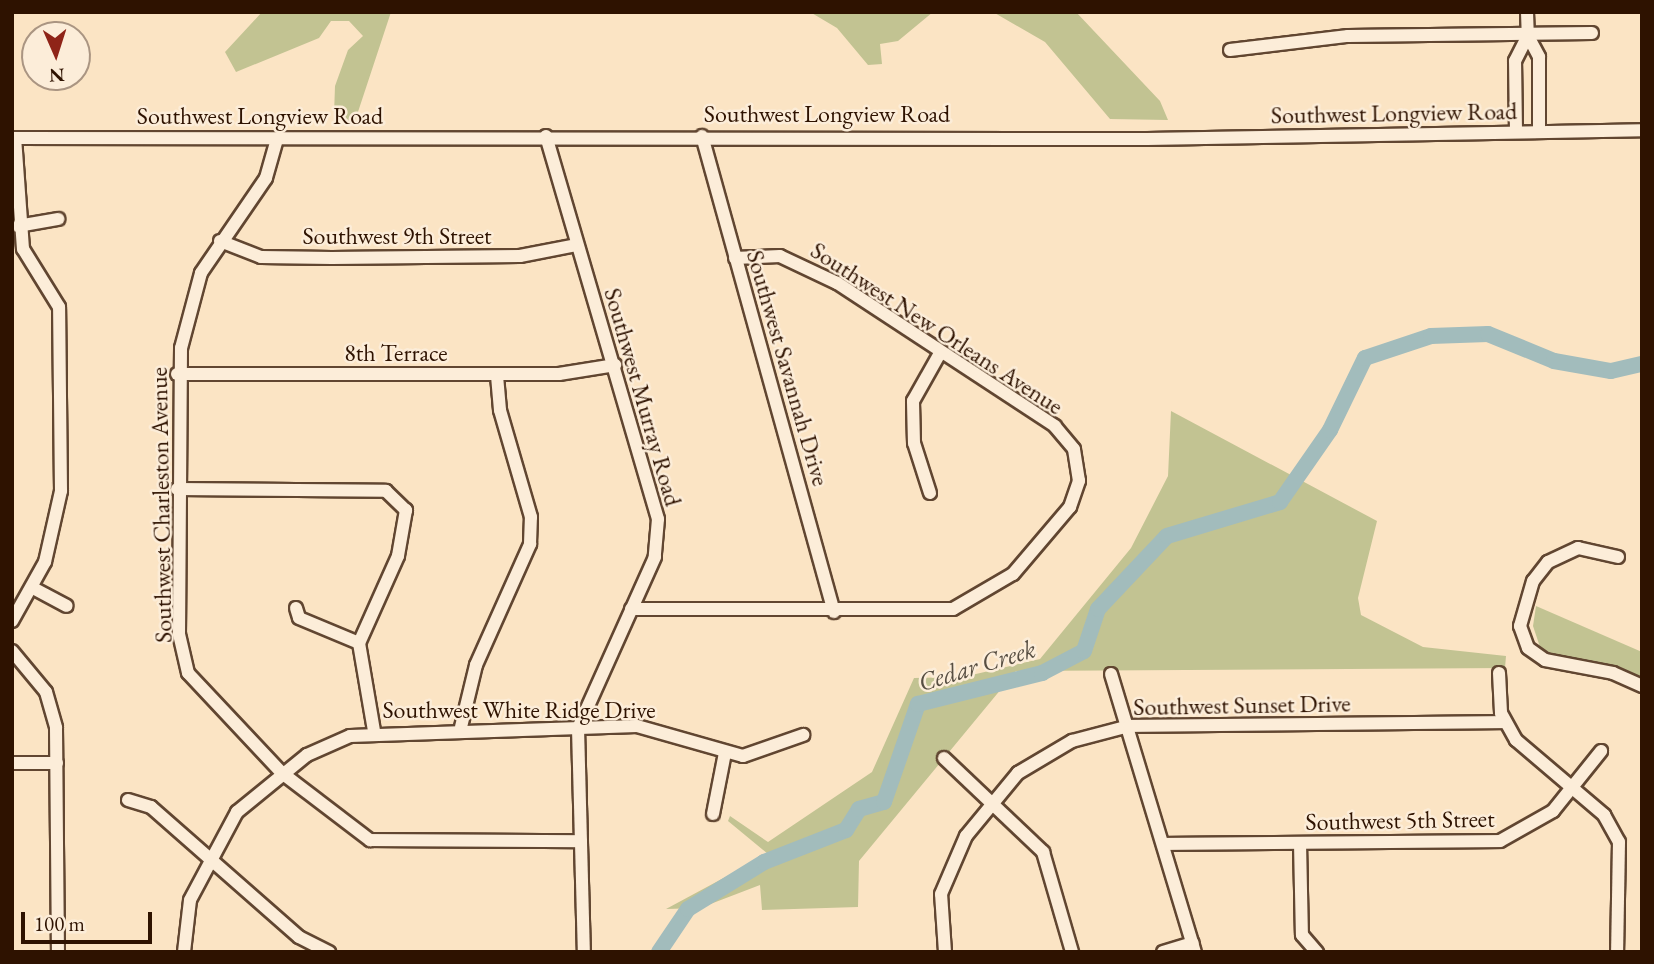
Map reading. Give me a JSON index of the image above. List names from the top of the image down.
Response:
{
  "streets": {
    "street": [
      "Southwest Longview Road",
      "Southwest 9th Street",
      "Southwest New Orleans Avenue",
      "8th Terrace",
      "Southwest Savannah Drive",
      "Southwest Murray Road",
      "Southwest Charleston Avenue",
      "Southwest Sunset Drive",
      "Southwest White Ridge Drive",
      "Southwest 5th Street"
    ]
  },
  "crossings": [
    ["Southwest Longview Road", "Southwest Savannah Drive"],
    ["Southwest Longview Road", "Southwest Murray Road"],
    ["Southwest Longview Road", "Southwest Charleston Avenue"],
    ["Southwest 9th Street", "Southwest Murray Road"],
    ["Southwest 9th Street", "Southwest Charleston Avenue"],
    ["Southwest New Orleans Avenue", "Southwest Savannah Drive"],
    ["Southwest New Orleans Avenue", "Southwest Murray Road"],
    ["8th Terrace", "Southwest Murray Road"],
    ["8th Terrace", "Southwest Charleston Avenue"],
    ["Southwest Murray Road", "Southwest Charleston Avenue"],
    ["Southwest Murray Road", "Southwest White Ridge Drive"],
    ["Southwest Charleston Avenue", "Southwest White Ridge Drive"]
  ],
  "water": ["Cedar Creek"],
  "scale_bar": "100 m",
  "north": "bottom"
}
